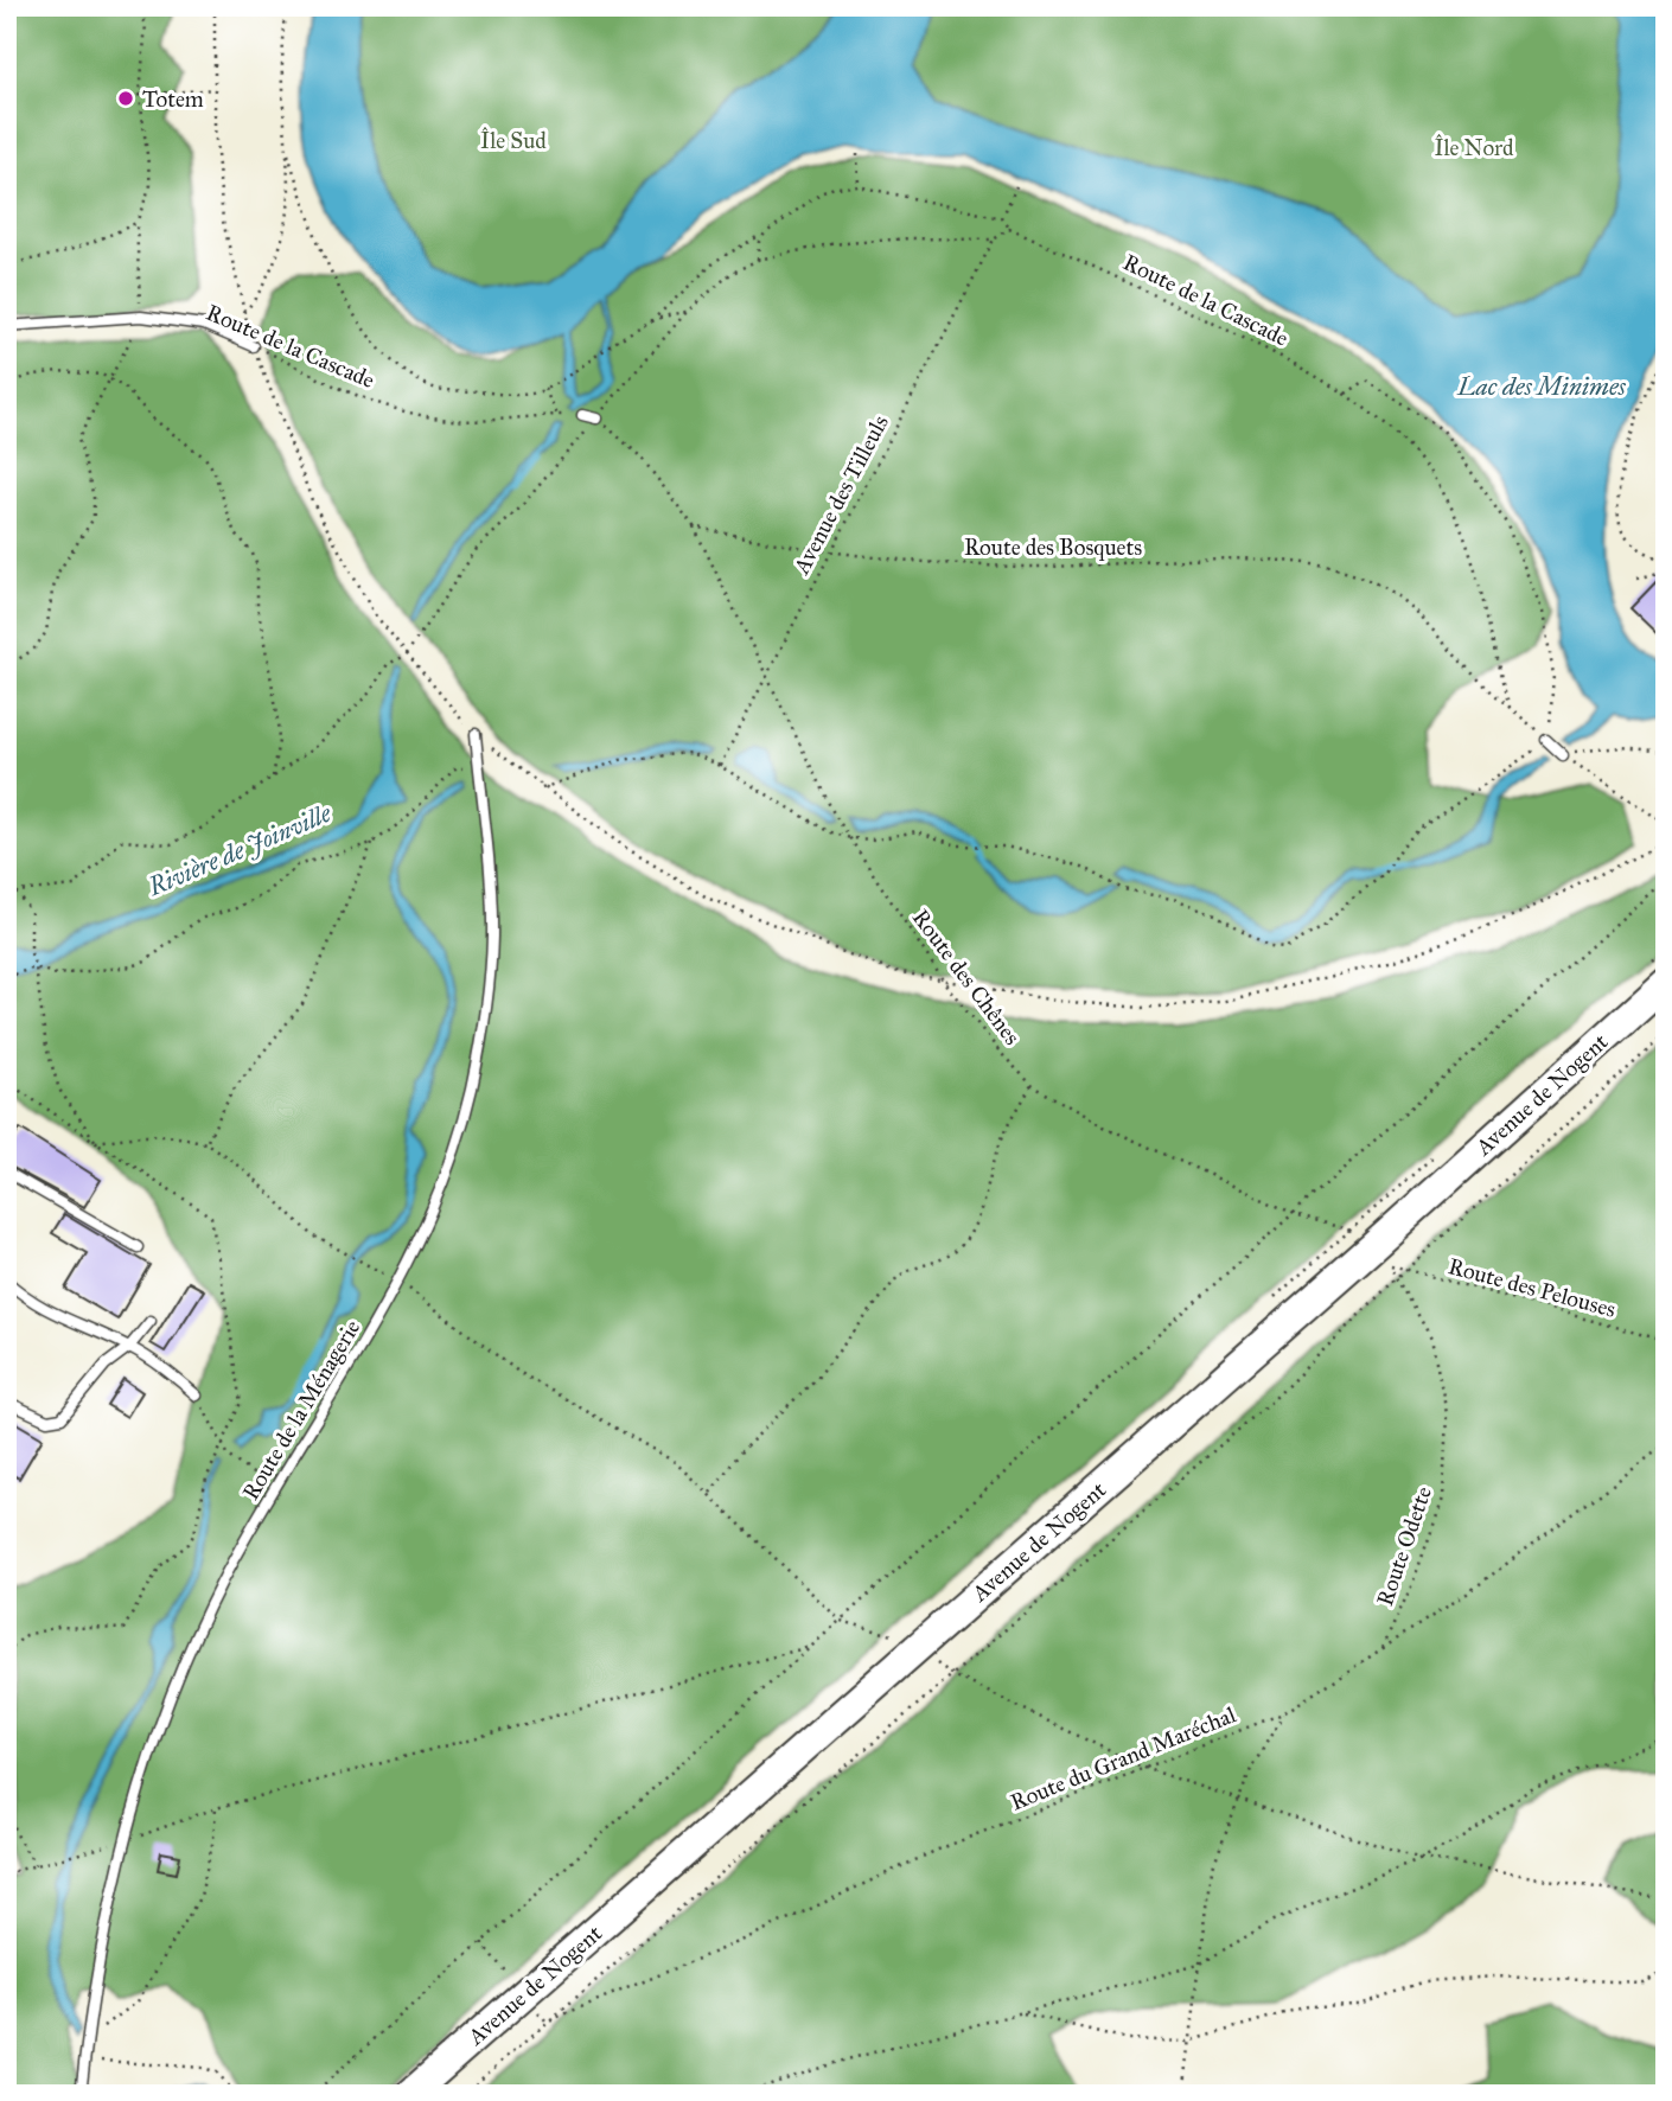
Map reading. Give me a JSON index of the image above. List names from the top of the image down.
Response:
{
  "streets": {
    "main road": ["Avenue de Nogent"],
    "lane": ["Route de la Cascade", "Route de la Ménagerie"],
    "path": [
      "Avenue des Tilleuls",
      "Route des Bosquets",
      "Route des Chênes",
      "Route des Pelouses",
      "Route Odette",
      "Route du Grand Maréchal"
    ]
  },
  "crossings": [
    ["Route de la Cascade", "Route des Bosquets"],
    ["Avenue des Tilleuls", "Route des Bosquets"],
    ["Avenue des Tilleuls", "Route des Chênes"],
    ["Route des Bosquets", "Route des Chênes"],
    ["Route des Chênes", "Avenue de Nogent"],
    ["Route des Chênes", "Route des Pelouses"],
    ["Route des Chênes", "Route Odette"],
    ["Avenue de Nogent", "Route des Pelouses"],
    ["Avenue de Nogent", "Route Odette"],
    ["Avenue de Nogent", "Route du Grand Maréchal"],
    ["Route des Pelouses", "Route Odette"],
    ["Route Odette", "Route du Grand Maréchal"]
  ],
  "water": ["Lac des Minimes", "Rivière de Joinville"],
  "parks": ["Île Sud", "Île Nord"],
  "places": ["Totem"]
}
